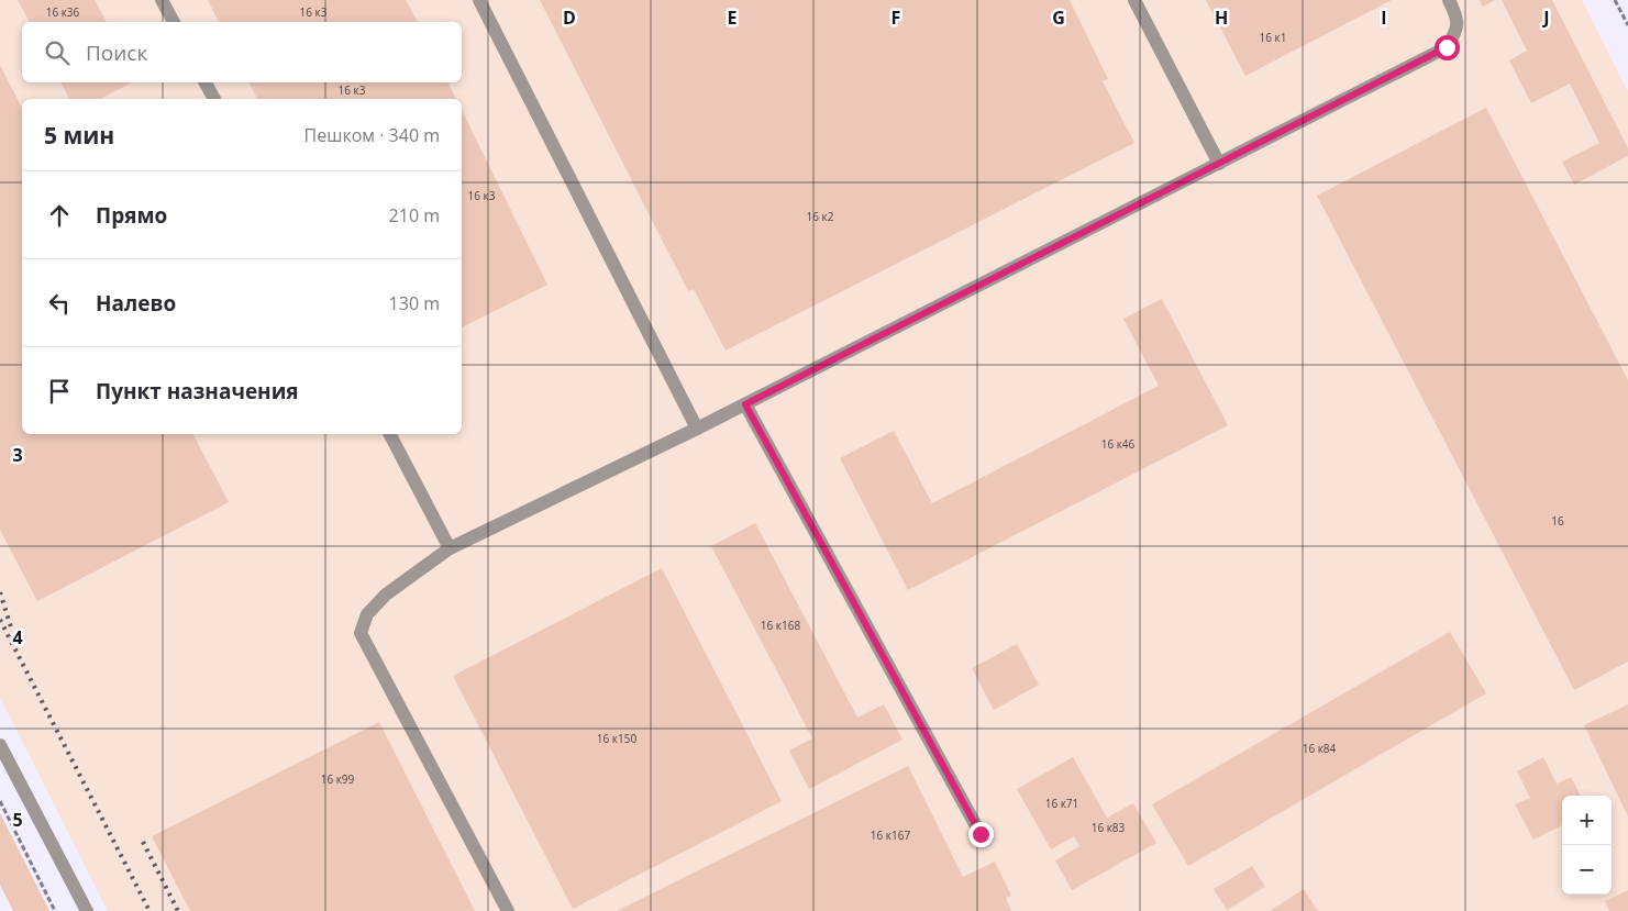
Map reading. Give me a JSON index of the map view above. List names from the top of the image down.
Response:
{
  "house_numbers": [
    "16 к36",
    "16 к3",
    "16 к1",
    "16 к3",
    "16 к3",
    "16 к2",
    "16 к46",
    "16",
    "16 к168",
    "16 к150",
    "16 к84",
    "16 к99",
    "16 к71",
    "16 к83",
    "16 к167"
  ],
  "page": {
    "search": "Поиск",
    "heading": ["5 мин", "Пешком · 340 m"],
    "list": [
      ["Прямо", "210 m"],
      ["Налево", "130 m"],
      "Пункт назначения"
    ],
    "map_buttons": ["+", "−"]
  },
  "grid": {
    "columns": [
      "D",
      "E",
      "F",
      "G",
      "H",
      "I",
      "J"
    ],
    "rows": ["3", "4", "5"]
  }
}
